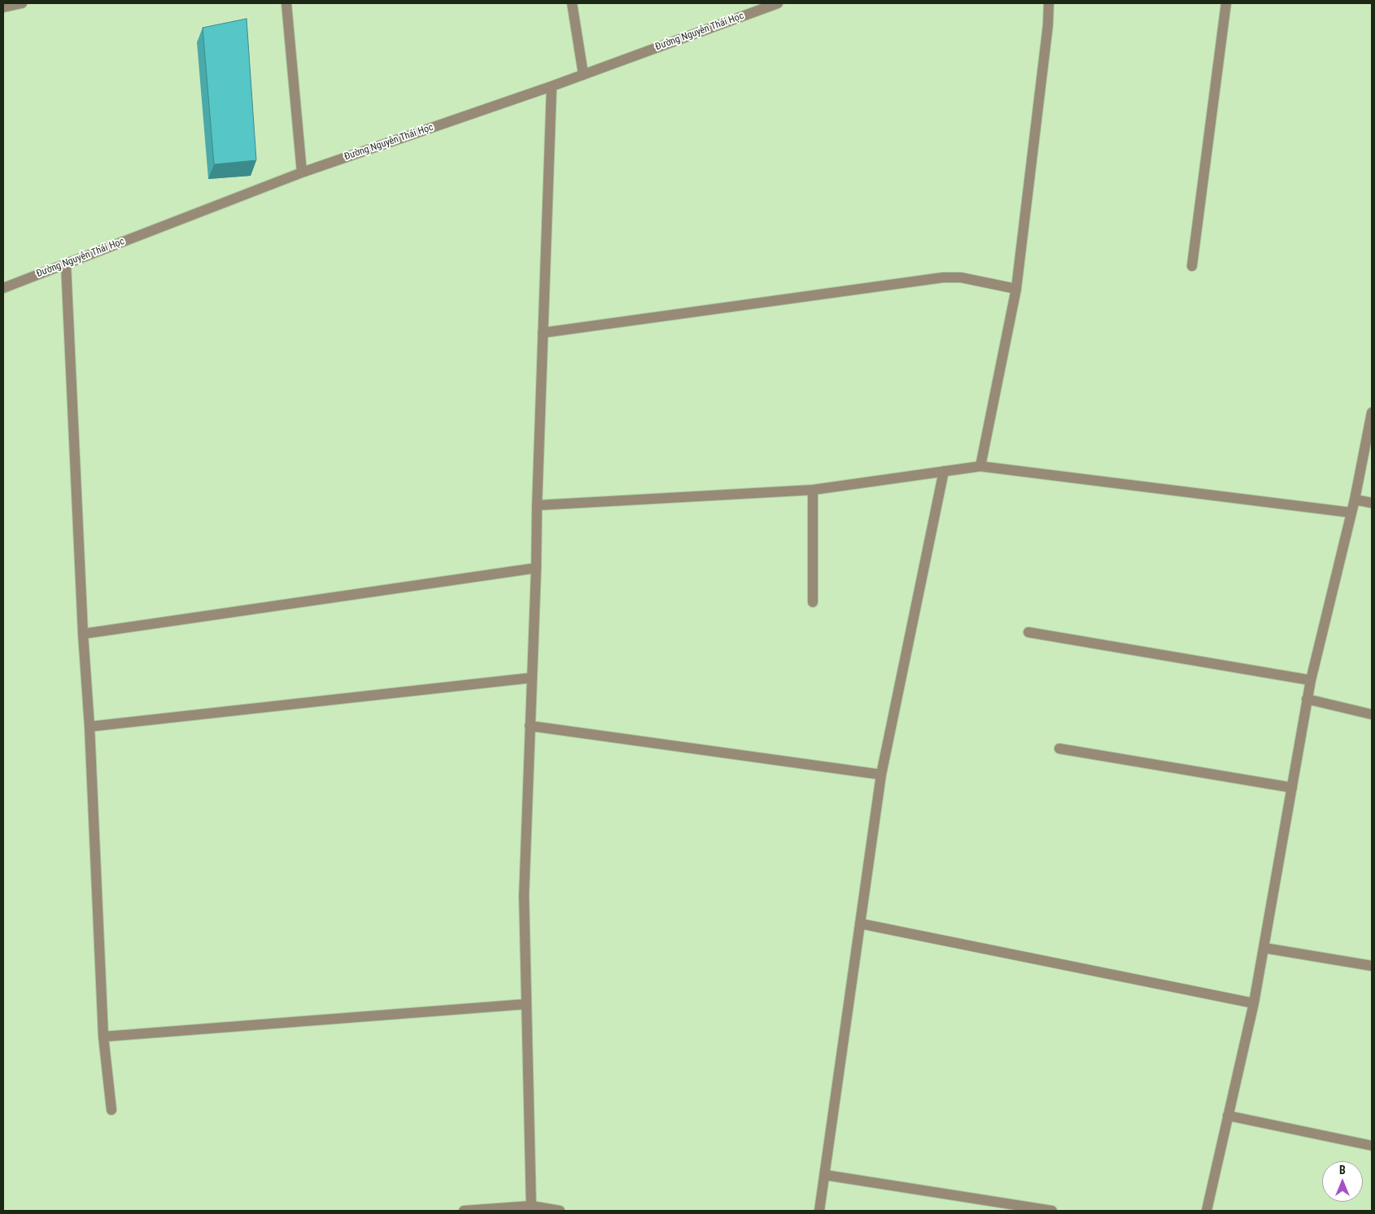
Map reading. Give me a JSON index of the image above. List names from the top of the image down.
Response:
{
  "streets": {
    "street": ["Đường Nguyễn Thái Học"]
  },
  "north": "top"
}
